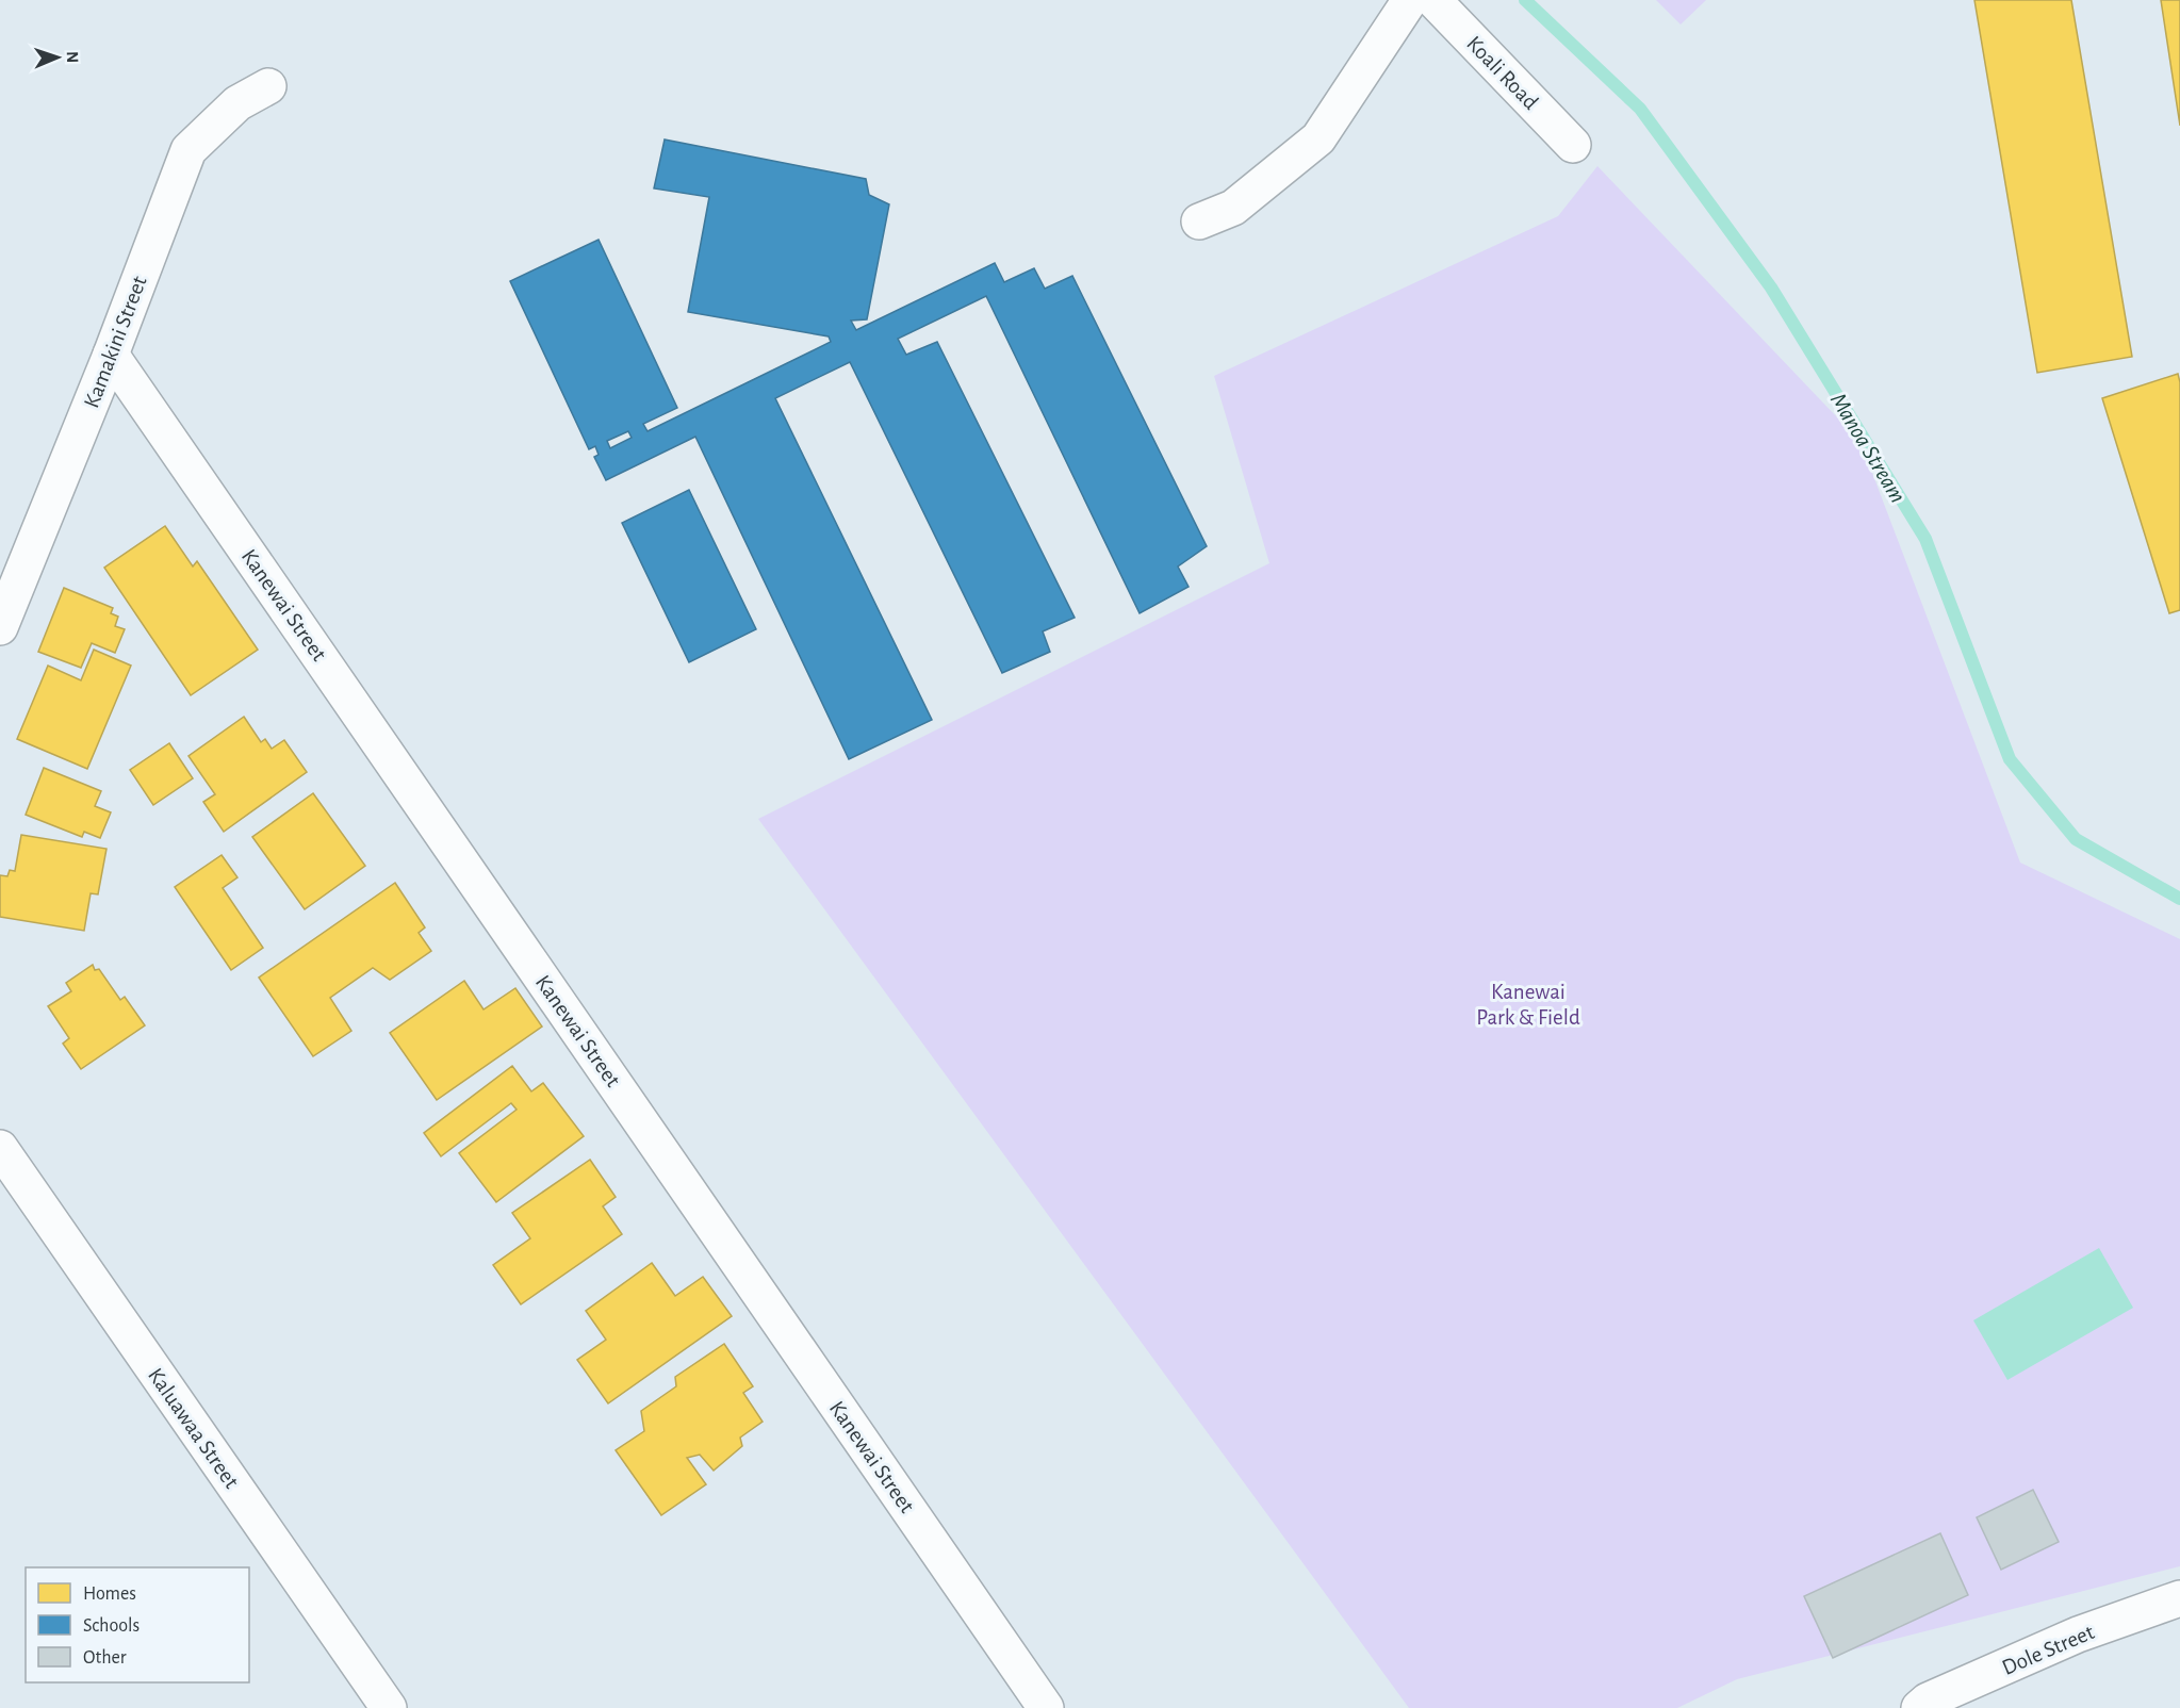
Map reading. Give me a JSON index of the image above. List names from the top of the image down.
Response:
{
  "streets": {
    "street": [
      "Koali Road",
      "Kamakini Street",
      "Kanewai Street",
      "Kaluawaa Street",
      "Dole Street"
    ]
  },
  "crossings": [
    ["Kamakini Street", "Kanewai Street"]
  ],
  "water": ["Manoa Stream"],
  "parks": ["Kanewai Park & Field"],
  "legend": ["Homes", "Schools", "Other"],
  "north": "right"
}
